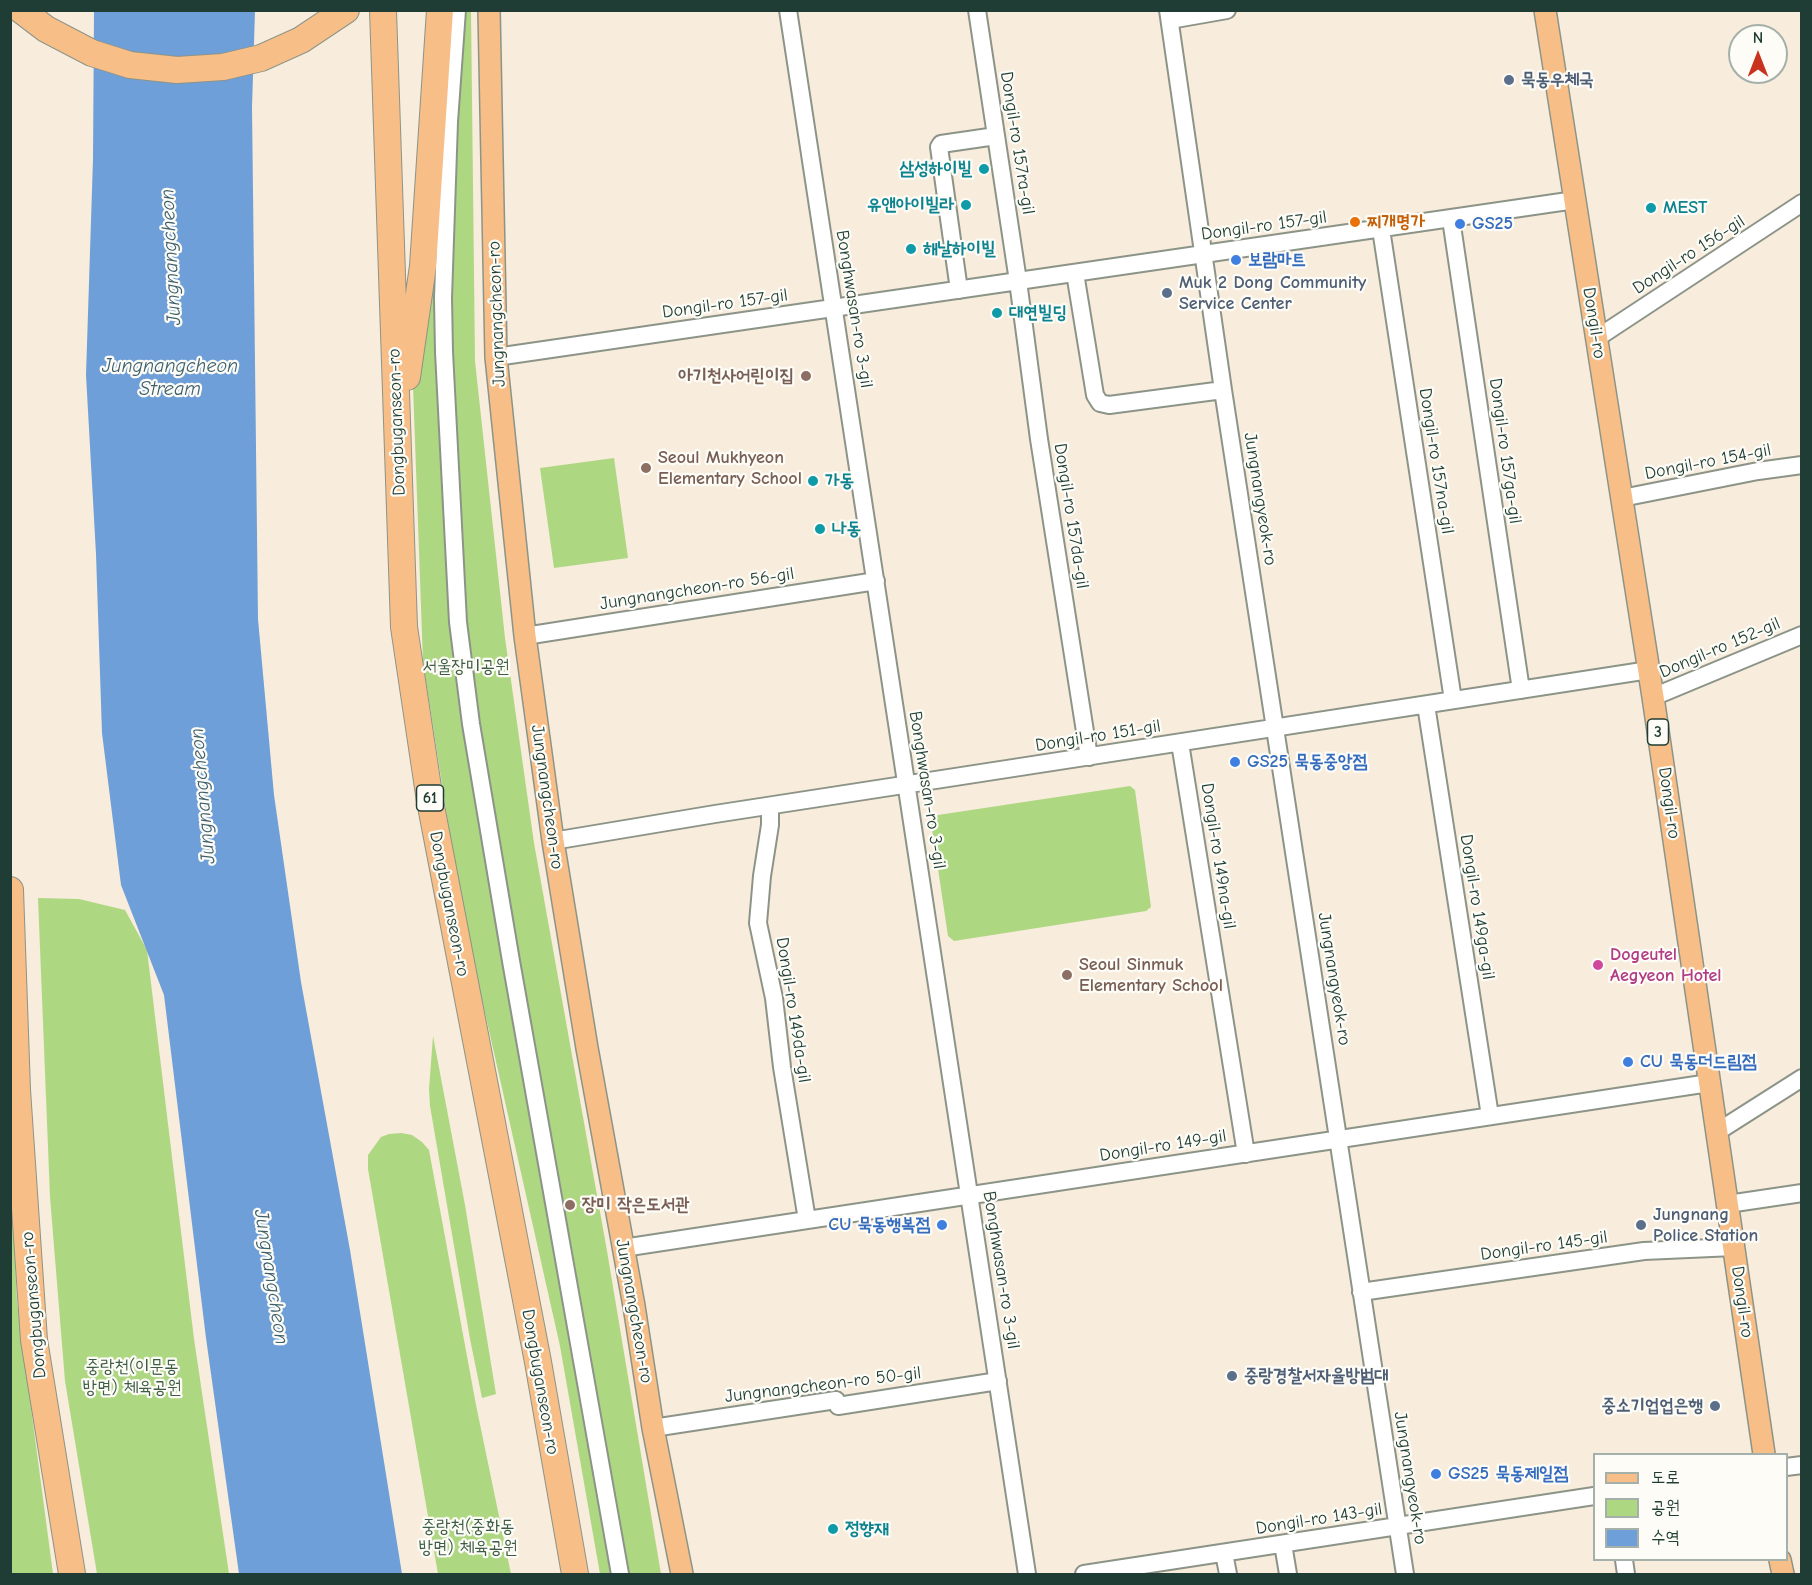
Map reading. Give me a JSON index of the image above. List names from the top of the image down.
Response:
{
  "streets": {
    "highway": ["Dongbuganseon-ro", "61"],
    "main road": ["Jungnangcheon-ro", "Dongil-ro", "3"],
    "street": [
      "Dongil-ro 157ra-gil",
      "Dongil-ro 157-gil",
      "Dongil-ro 156-gil",
      "Bonghwasan-ro 3-gil",
      "Dongil-ro 157ga-gil",
      "Dongil-ro 157na-gil",
      "Dongil-ro 154-gil",
      "Jungnangyeok-ro",
      "Dongil-ro 157da-gil",
      "Jungnangcheon-ro 56-gil",
      "Dongil-ro 152-gil",
      "Dongil-ro 151-gil",
      "Dongil-ro 149na-gil",
      "Dongil-ro 149ga-gil",
      "Dongil-ro 149da-gil",
      "Dongil-ro 149-gil",
      "Dongil-ro 145-gil",
      "Jungnangcheon-ro 50-gil",
      "Dongil-ro 143-gil"
    ]
  },
  "crossings": [
    ["Dongil-ro 157ra-gil", "Dongil-ro 157-gil"],
    ["Dongil-ro 157ra-gil", "Dongil-ro 157da-gil"],
    ["Dongil-ro 157-gil", "Bonghwasan-ro 3-gil"],
    ["Dongil-ro 157-gil", "Jungnangcheon-ro"],
    ["Dongil-ro 157-gil", "Dongil-ro"],
    ["Dongil-ro 157-gil", "Dongil-ro 157ga-gil"],
    ["Dongil-ro 157-gil", "Dongil-ro 157na-gil"],
    ["Dongil-ro 157-gil", "Jungnangyeok-ro"],
    ["Dongil-ro 157-gil", "Dongil-ro 157da-gil"],
    ["Dongil-ro 156-gil", "Dongil-ro"],
    ["Bonghwasan-ro 3-gil", "Jungnangcheon-ro 56-gil"],
    ["Bonghwasan-ro 3-gil", "Dongil-ro 151-gil"],
    ["Bonghwasan-ro 3-gil", "Dongil-ro 149-gil"],
    ["Bonghwasan-ro 3-gil", "Jungnangcheon-ro 50-gil"],
    ["Jungnangcheon-ro", "Jungnangcheon-ro 56-gil"],
    ["Jungnangcheon-ro", "Dongil-ro 151-gil"],
    ["Jungnangcheon-ro", "Dongil-ro 149-gil"],
    ["Jungnangcheon-ro", "Jungnangcheon-ro 50-gil"],
    ["Dongil-ro", "Dongil-ro 154-gil"],
    ["Dongil-ro", "Dongil-ro 152-gil"],
    ["Dongil-ro", "Dongil-ro 151-gil"],
    ["Dongil-ro", "Dongil-ro 149-gil"],
    ["Dongil-ro", "Dongil-ro 145-gil"],
    ["Dongil-ro 157ga-gil", "Dongil-ro 151-gil"],
    ["Dongil-ro 157na-gil", "Dongil-ro 151-gil"],
    ["Jungnangyeok-ro", "Dongil-ro 151-gil"],
    ["Jungnangyeok-ro", "Dongil-ro 149-gil"],
    ["Jungnangyeok-ro", "Dongil-ro 145-gil"],
    ["Jungnangyeok-ro", "Dongil-ro 143-gil"],
    ["Dongil-ro 157da-gil", "Dongil-ro 151-gil"],
    ["Dongil-ro 151-gil", "Dongil-ro 149na-gil"],
    ["Dongil-ro 151-gil", "Dongil-ro 149ga-gil"],
    ["Dongil-ro 151-gil", "Dongil-ro 149da-gil"],
    ["Dongil-ro 149na-gil", "Dongil-ro 149-gil"],
    ["Dongil-ro 149ga-gil", "Dongil-ro 149-gil"],
    ["Dongil-ro 149da-gil", "Dongil-ro 149-gil"]
  ],
  "water": ["Jungnangcheon", "Jungnangcheon Stream"],
  "parks": ["서울장미공원", "중랑천(이문동 방면) 체육공원", "중랑천(중화동 방면) 체육공원"],
  "places": [
    "묵동우체국",
    "삼성하이빌",
    "유앤아이빌라",
    "MEST",
    "찌개명가",
    "GS25",
    "해날하이빌",
    "보람마트",
    "Muk 2 Dong Community Service Center",
    "대연빌딩",
    "아기천사어린이집",
    "Seoul Mukhyeon Elementary School",
    "가동",
    "나동",
    "GS25 묵동중앙점",
    "Dogeutel Aegyeon Hotel",
    "Seoul Sinmuk Elementary School",
    "CU 묵동더드림점",
    "장미 작은도서관",
    "CU 묵동행복점",
    "Jungnang Police Station",
    "중랑경찰서자율방범대",
    "중소기업업은행",
    "GS25 묵동제일점",
    "정향재"
  ],
  "legend": ["도로", "공원", "수역"],
  "north": "top"
}
